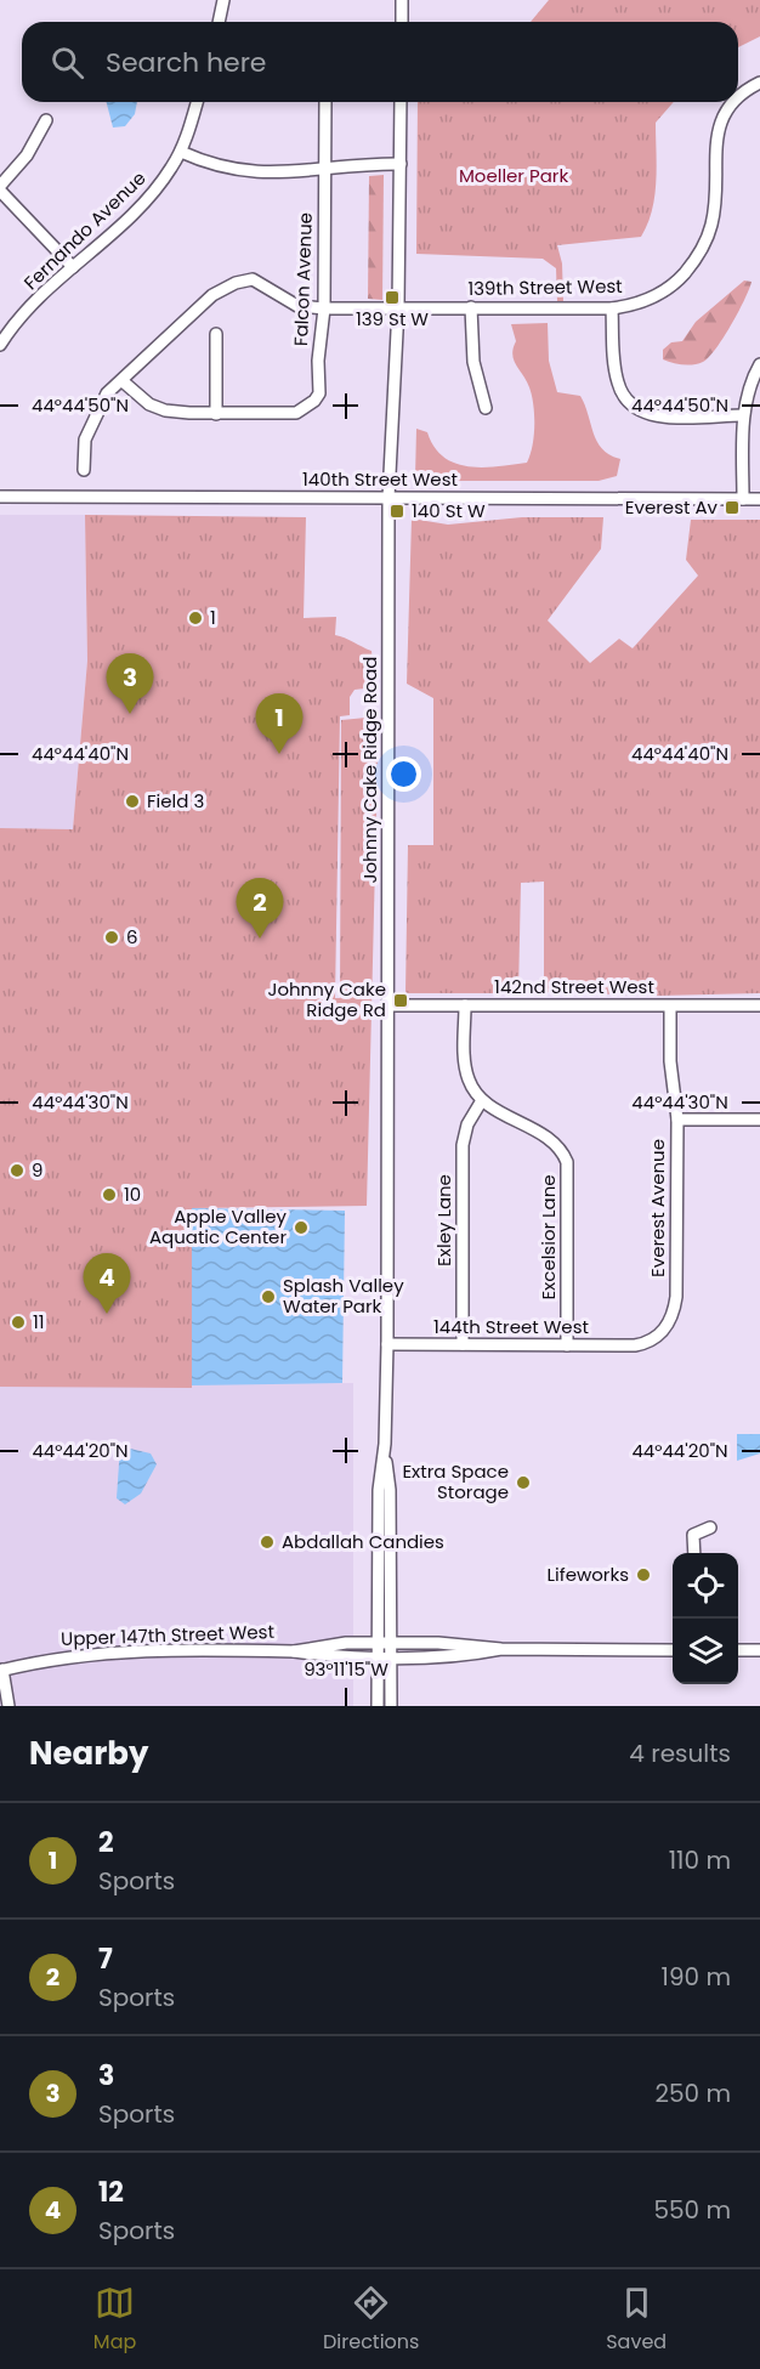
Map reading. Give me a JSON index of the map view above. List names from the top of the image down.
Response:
{
  "streets": {
    "street": [
      "Fernando Avenue",
      "Falcon Avenue",
      "139th Street West",
      "140th Street West",
      "Johnny Cake Ridge Road",
      "142nd Street West",
      "Everest Avenue",
      "Exley Lane",
      "Excelsior Lane",
      "144th Street West",
      "Upper 147th Street West"
    ]
  },
  "crossings": [
    ["Falcon Avenue", "139th Street West"],
    ["139th Street West", "Johnny Cake Ridge Road"],
    ["140th Street West", "Johnny Cake Ridge Road"],
    ["Johnny Cake Ridge Road", "142nd Street West"],
    ["Johnny Cake Ridge Road", "144th Street West"],
    ["Johnny Cake Ridge Road", "Upper 147th Street West"],
    ["142nd Street West", "Everest Avenue"],
    ["Everest Avenue", "144th Street West"],
    ["Exley Lane", "Excelsior Lane"],
    ["Exley Lane", "144th Street West"],
    ["Excelsior Lane", "144th Street West"]
  ],
  "parks": ["Moeller Park"],
  "places": {
    "transit": [
      "139 St W",
      "Everest Av",
      "140 St W",
      "Johnny Cake Ridge Rd"
    ],
    "other": [
      "1",
      "Field 3",
      "6",
      "9",
      "10",
      "Apple Valley Aquatic Center",
      "Splash Valley Water Park",
      "11",
      "Extra Space Storage",
      "Abdallah Candies",
      "Lifeworks"
    ]
  },
  "page": {
    "search": "Search here",
    "pins": [
      "3",
      "1",
      "2",
      "4"
    ],
    "heading": ["Nearby", "4 results"],
    "list": [
      {
        "mark": "1",
        "name": "2",
        "note": "Sports",
        "value": "110 m"
      },
      {
        "mark": "2",
        "name": "7",
        "note": "Sports",
        "value": "190 m"
      },
      {
        "mark": "3",
        "name": "3",
        "note": "Sports",
        "value": "250 m"
      },
      {
        "mark": "4",
        "name": "12",
        "note": "Sports",
        "value": "550 m"
      }
    ],
    "nav": ["Map", "Directions", "Saved"]
  },
  "coordinates": [
    "44°44'50\"N",
    "44°44'40\"N",
    "44°44'30\"N",
    "44°44'20\"N",
    "93°11'15\"W"
  ]
}
